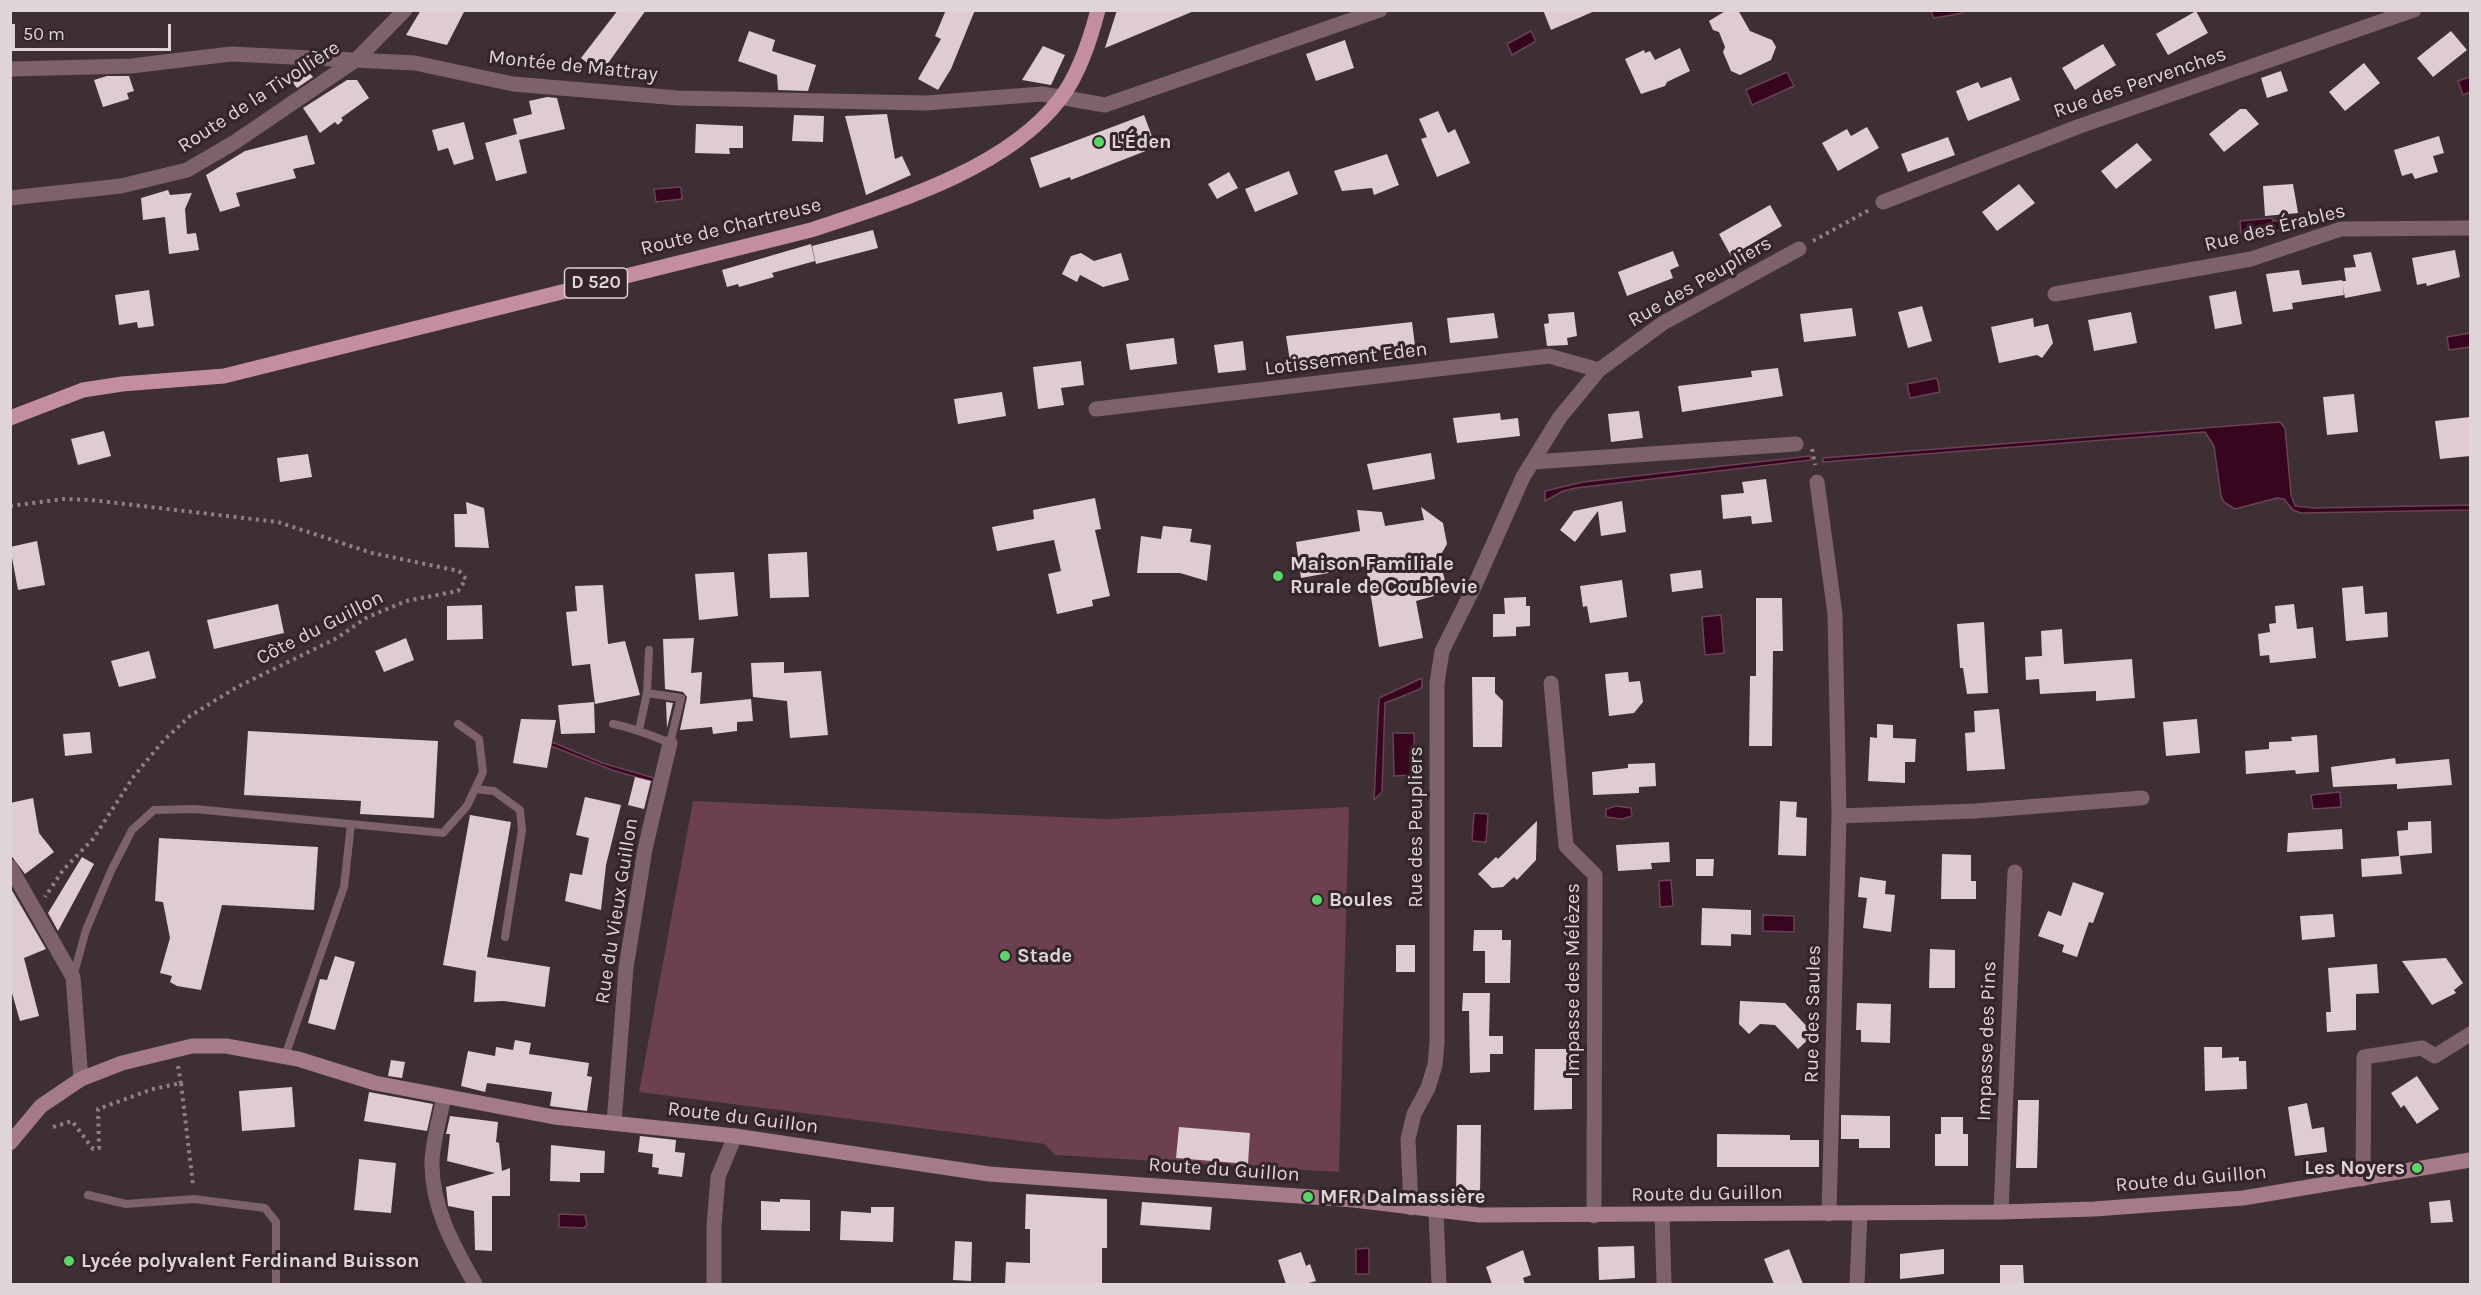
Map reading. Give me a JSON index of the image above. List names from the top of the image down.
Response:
{
  "streets": {
    "main road": ["Route de Chartreuse", "D 520"],
    "street": [
      "Montée de Mattray",
      "Rue des Pervenches",
      "Route de la Tivollière",
      "Rue des Érables",
      "Rue des Peupliers",
      "Lotissement Eden",
      "Rue du Vieux Guillon",
      "Impasse des Mélèzes",
      "Rue des Saules",
      "Impasse des Pins",
      "Route du Guillon"
    ],
    "path": ["Côte du Guillon"]
  },
  "crossings": [
    ["Montée de Mattray", "Route de la Tivollière"],
    ["Montée de Mattray", "Route de Chartreuse"],
    ["Rue des Peupliers", "Lotissement Eden"],
    ["Rue des Peupliers", "Route du Guillon"],
    ["Rue du Vieux Guillon", "Route du Guillon"],
    ["Impasse des Mélèzes", "Route du Guillon"],
    ["Rue des Saules", "Route du Guillon"],
    ["Impasse des Pins", "Route du Guillon"]
  ],
  "places": [
    "L'Éden",
    "Maison Familiale Rurale de Coublevie",
    "Boules",
    "Stade",
    "Les Noyers",
    "MFR Dalmassière",
    "Lycée polyvalent Ferdinand Buisson"
  ],
  "scale_bar": "50 m"
}
